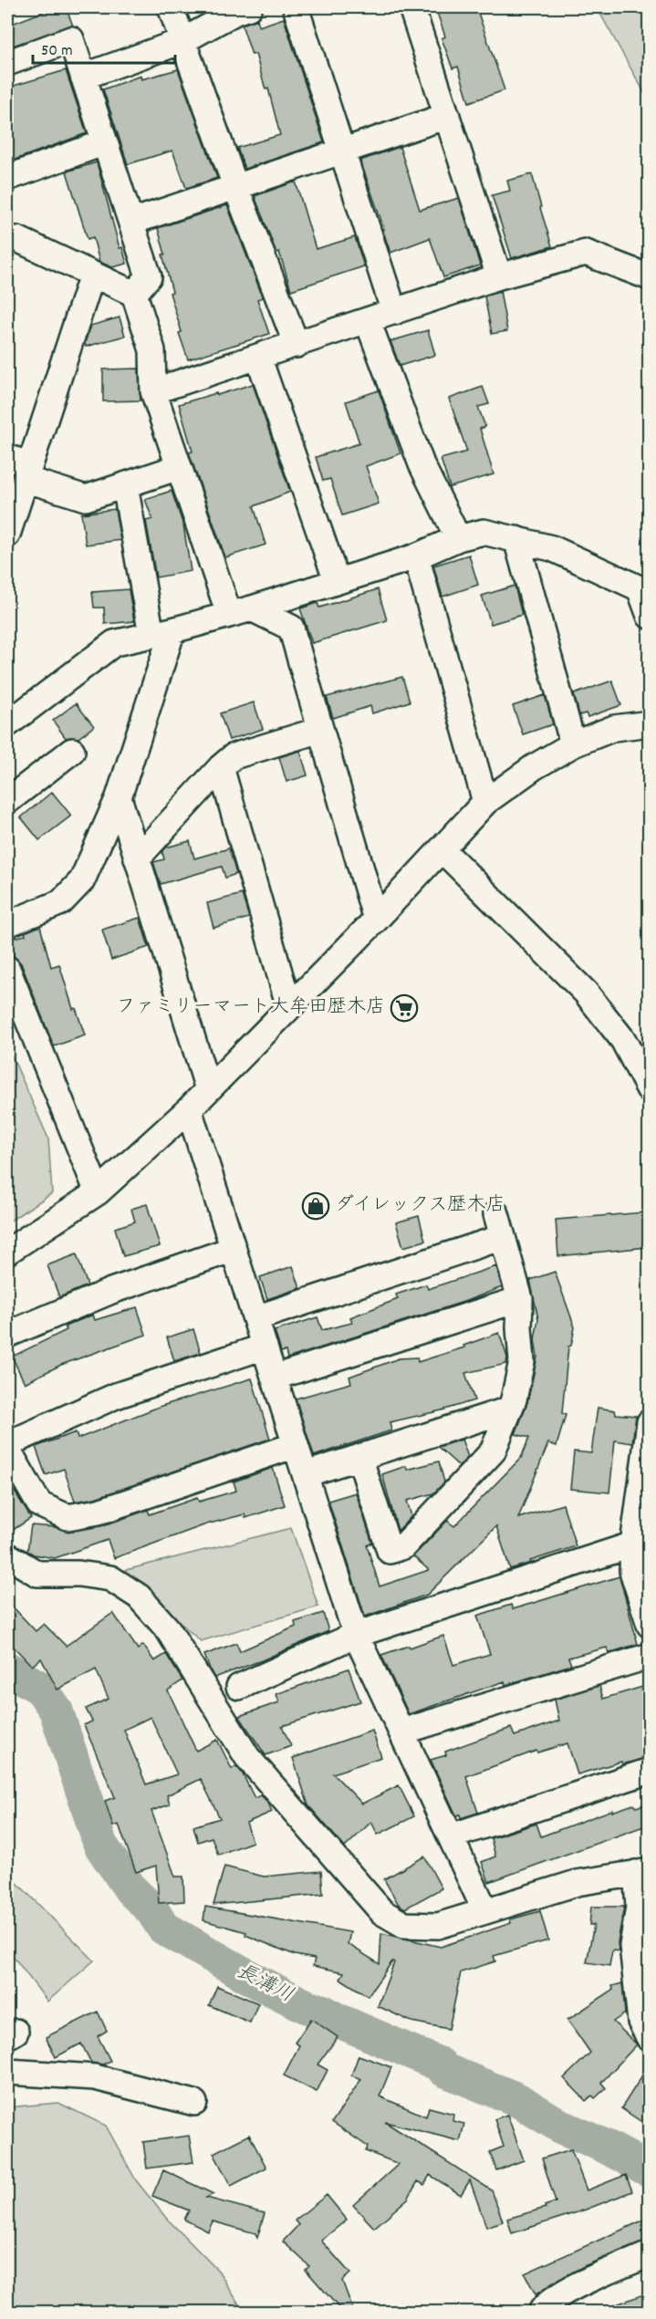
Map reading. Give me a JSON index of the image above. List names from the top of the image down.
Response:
{
  "water": ["長溝川"],
  "places": {
    "supermarket": ["ファミリーマート大牟田歴木店"],
    "shop": ["ダイレックス歴木店"]
  },
  "scale_bar": "50 m"
}
